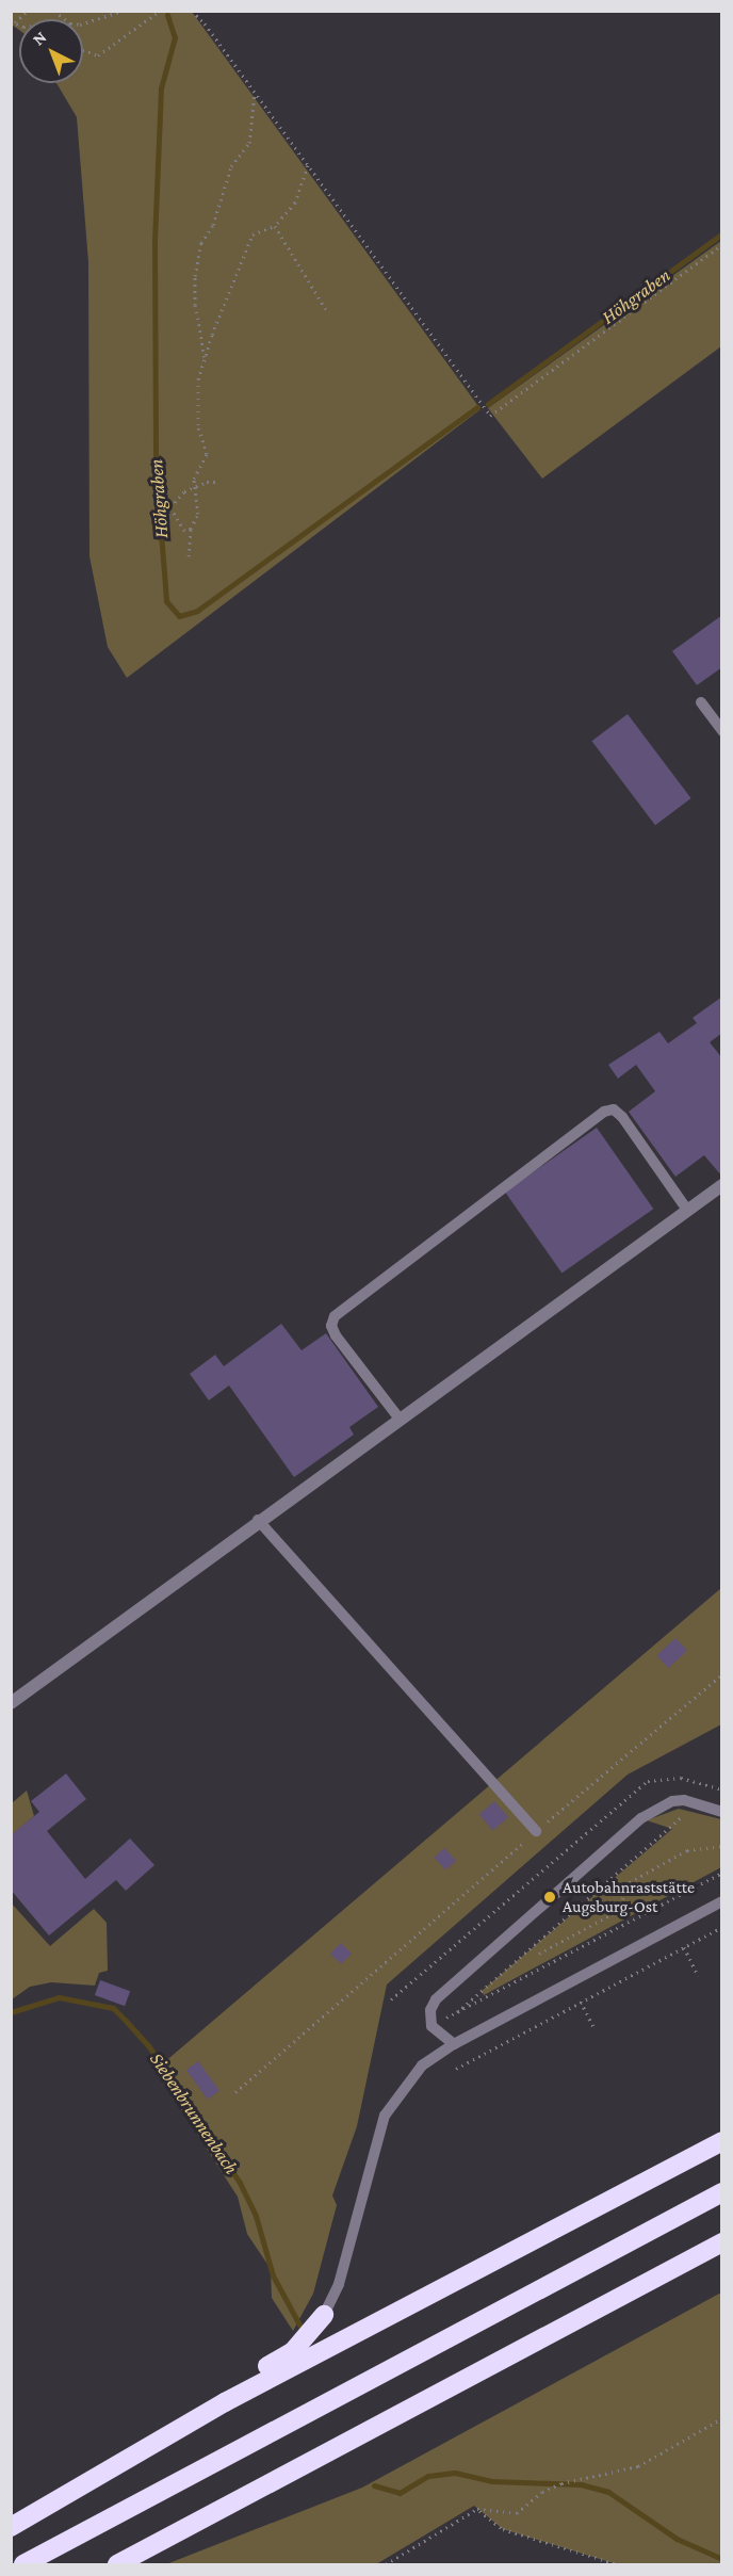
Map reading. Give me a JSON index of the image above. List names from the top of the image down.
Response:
{
  "water": ["Höhgraben", "Siebenbrunnenbach"],
  "places": ["Autobahnraststätte Augsburg-Ost"],
  "north": "top left"
}
